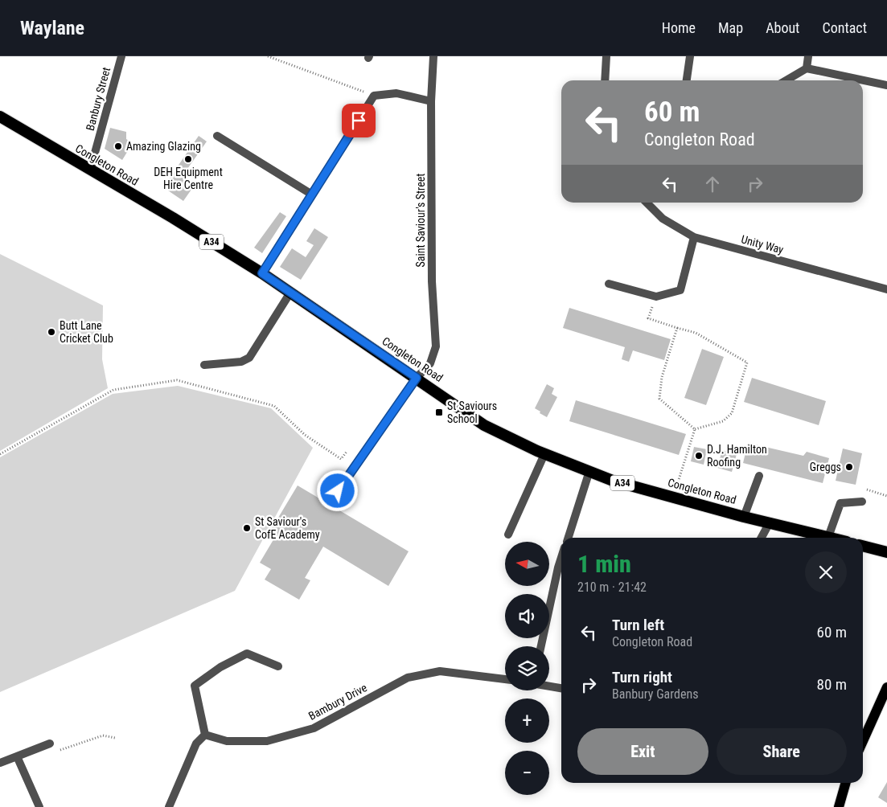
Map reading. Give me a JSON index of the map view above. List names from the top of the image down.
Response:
{
  "streets": {
    "highway": ["Congleton Road", "A34"],
    "street": [
      "Banbury Street",
      "Saint Saviour's Street",
      "Unity Way",
      "Bambury Drive"
    ]
  },
  "crossings": [
    ["Banbury Street", "Congleton Road"],
    ["Congleton Road", "Saint Saviour's Street"]
  ],
  "places": {
    "other": [
      "Amazing Glazing",
      "DEH Equipment Hire Centre",
      "Butt Lane Cricket Club",
      "D.J. Hamilton Roofing",
      "Greggs",
      "St Saviour's CofE Academy"
    ],
    "transit": ["St Saviours School"]
  },
  "north": "left",
  "page": {
    "header": "Waylane",
    "nav": [
      "Home",
      "Map",
      "About",
      "Contact"
    ],
    "turn": ["60 m", "Congleton Road"],
    "heading": ["1 min", "210 m · 21:42"],
    "map_buttons": ["+", "−"],
    "list": [
      {
        "name": "Turn left",
        "note": "Congleton Road",
        "value": "60 m"
      },
      {
        "name": "Turn right",
        "note": "Banbury Gardens",
        "value": "80 m"
      }
    ],
    "buttons": ["Exit", "Share"]
  }
}
